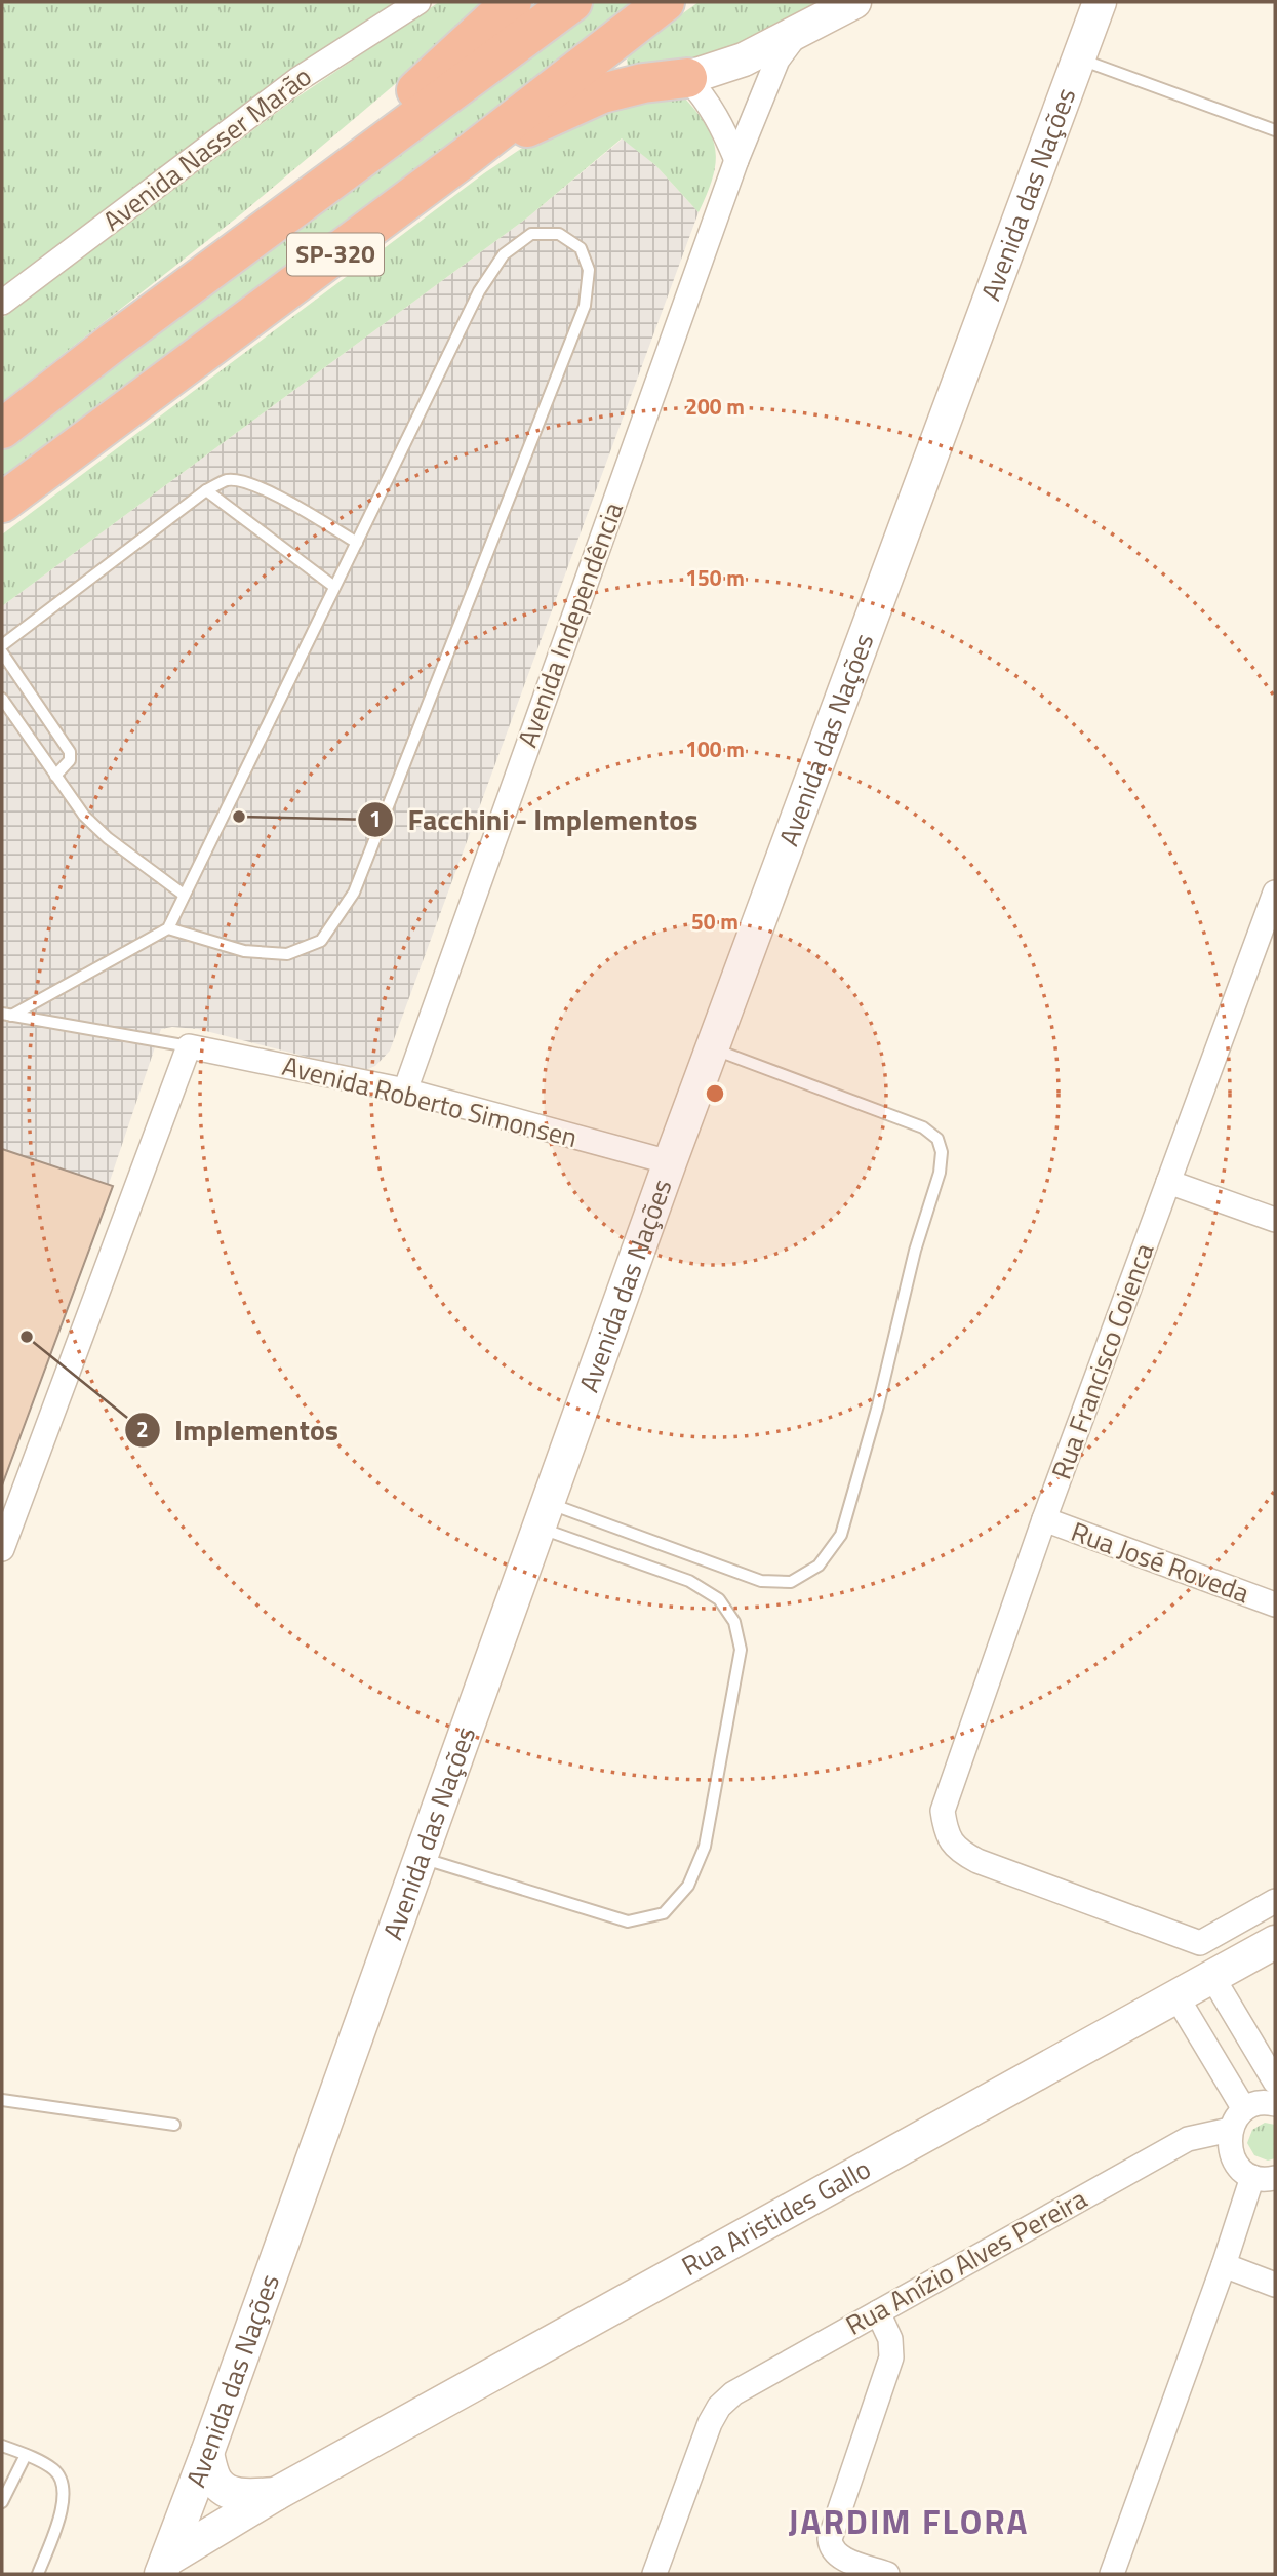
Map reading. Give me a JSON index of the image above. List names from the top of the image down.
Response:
{
  "streets": {
    "highway": ["SP-320"],
    "street": [
      "Avenida Nasser Marão",
      "Avenida das Nações",
      "Avenida Independência",
      "Avenida Roberto Simonsen",
      "Rua Francisco Coienca",
      "Rua José Roveda",
      "Rua Aristides Gallo",
      "Rua Anízio Alves Pereira"
    ]
  },
  "crossings": [
    ["Avenida das Nações", "Avenida Roberto Simonsen"],
    ["Avenida das Nações", "Rua Aristides Gallo"],
    ["Avenida Independência", "Avenida Roberto Simonsen"],
    ["Rua Francisco Coienca", "Rua José Roveda"]
  ],
  "districts": ["JARDIM FLORA"],
  "places": ["Facchini - Implementos", "Implementos"],
  "rings": [
    "200 m",
    "150 m",
    "100 m",
    "50 m"
  ]
}
